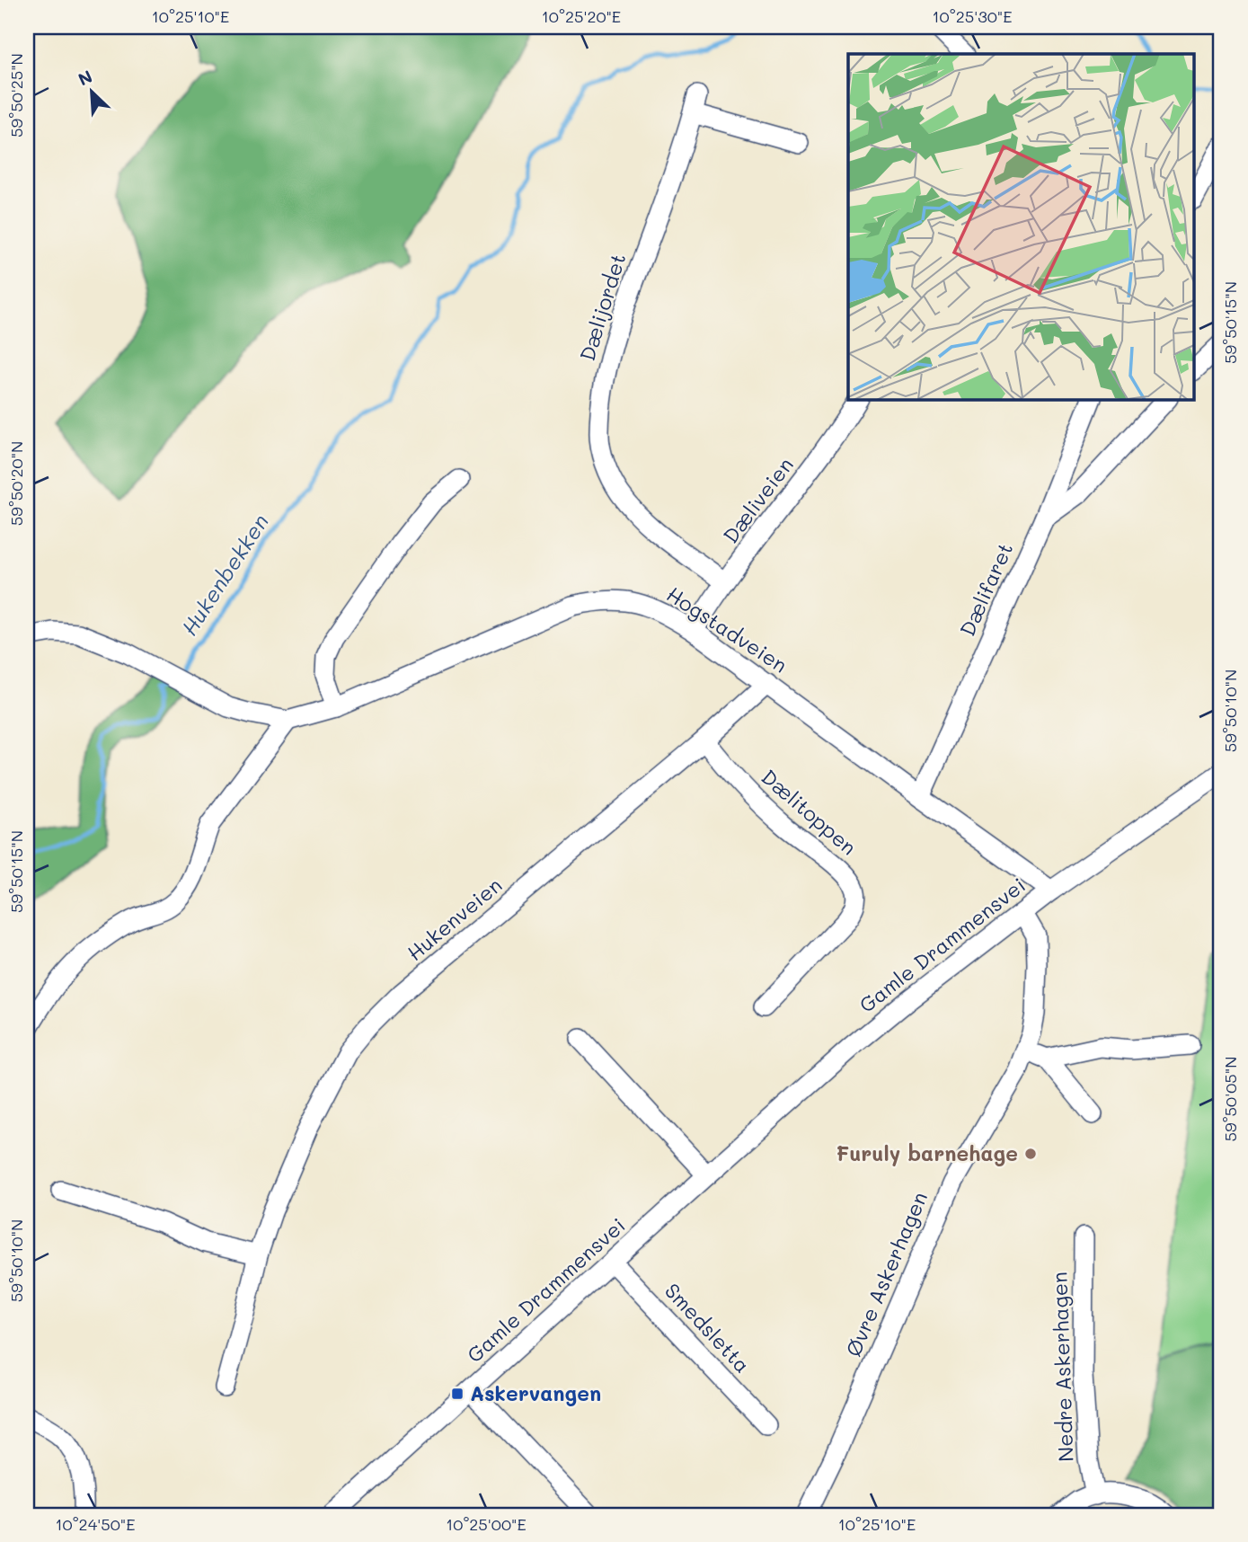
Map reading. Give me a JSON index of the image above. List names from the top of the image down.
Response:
{
  "streets": {
    "street": [
      "Dælijordet",
      "Dæliveien",
      "Dælifaret",
      "Hogstadveien",
      "Dælitoppen",
      "Hukenveien",
      "Gamle Drammensvei",
      "Øvre Askerhagen",
      "Smedsletta",
      "Nedre Askerhagen"
    ]
  },
  "crossings": [
    ["Dælijordet", "Dæliveien"],
    ["Dæliveien", "Hogstadveien"],
    ["Dælifaret", "Hogstadveien"],
    ["Hogstadveien", "Hukenveien"],
    ["Hogstadveien", "Gamle Drammensvei"],
    ["Dælitoppen", "Hukenveien"],
    ["Gamle Drammensvei", "Øvre Askerhagen"],
    ["Gamle Drammensvei", "Smedsletta"]
  ],
  "water": ["Hukenbekken"],
  "places": {
    "other": ["Furuly barnehage"],
    "transit": ["Askervangen"]
  },
  "north": "top left",
  "coordinates": [
    "10°25'10\"E",
    "10°25'20\"E",
    "10°25'30\"E",
    "59°50'25\"N",
    "59°50'15\"N",
    "59°50'20\"N",
    "59°50'10\"N",
    "59°50'05\"N",
    "10°24'50\"E",
    "10°25'00\"E"
  ]
}
